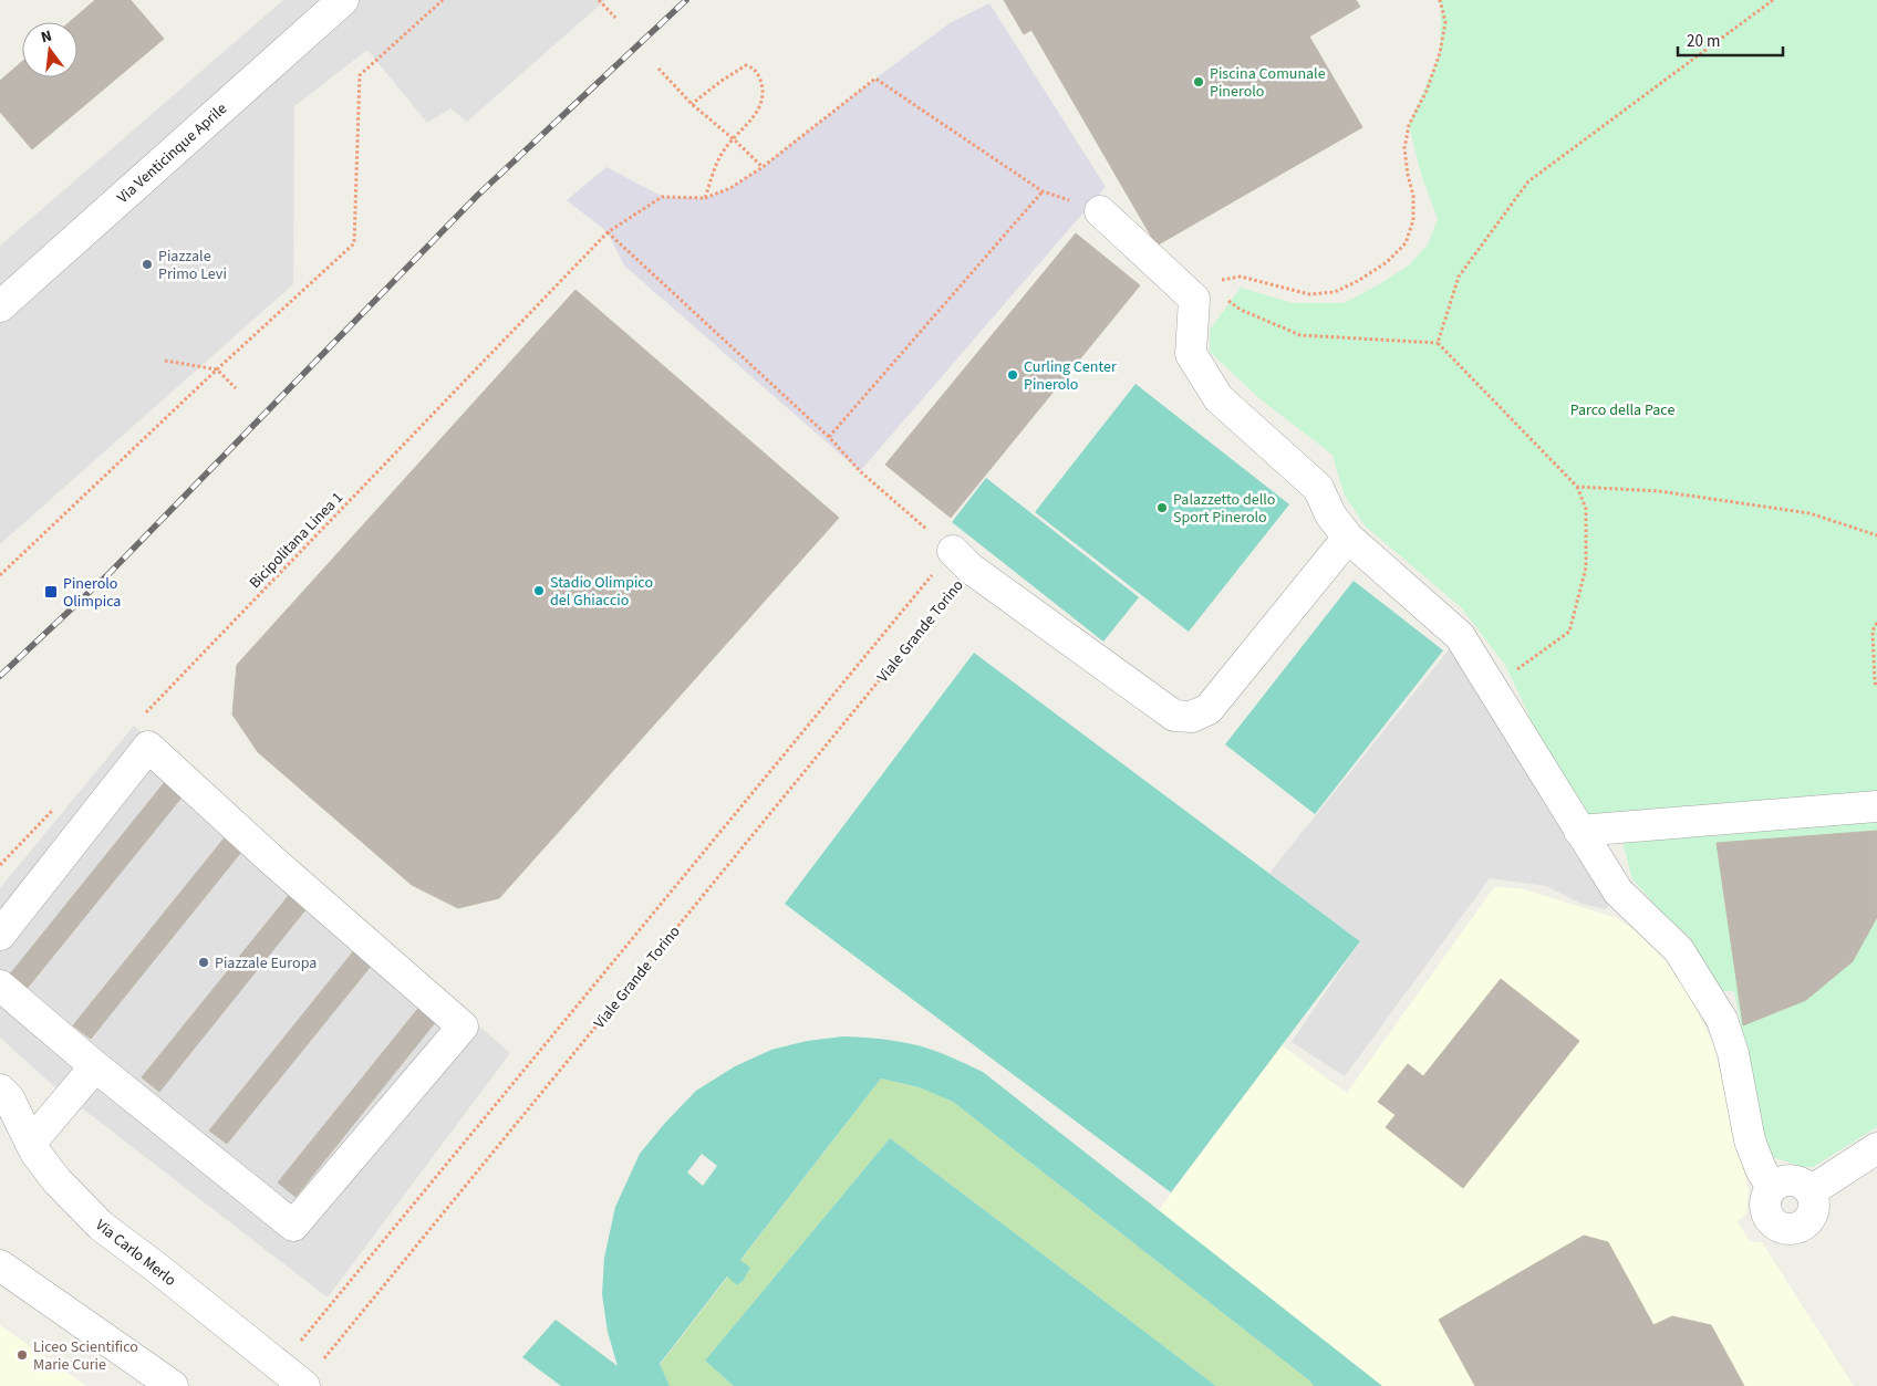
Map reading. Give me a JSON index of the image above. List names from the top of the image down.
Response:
{
  "streets": {
    "street": ["Via Venticinque Aprile", "Viale Grande Torino", "Via Carlo Merlo"],
    "path": ["Bicipolitana Linea 1"]
  },
  "crossings": [
    ["Viale Grande Torino", "Via Carlo Merlo"]
  ],
  "parks": ["Parco della Pace"],
  "places": {
    "other": [
      "Piscina Comunale Pinerolo",
      "Piazzale Primo Levi",
      "Curling Center Pinerolo",
      "Palazzetto dello Sport Pinerolo",
      "Stadio Olimpico del Ghiaccio",
      "Piazzale Europa",
      "Liceo Scientifico Marie Curie"
    ],
    "transit": ["Pinerolo Olimpica"]
  },
  "scale_bar": "20 m",
  "north": "top"
}
